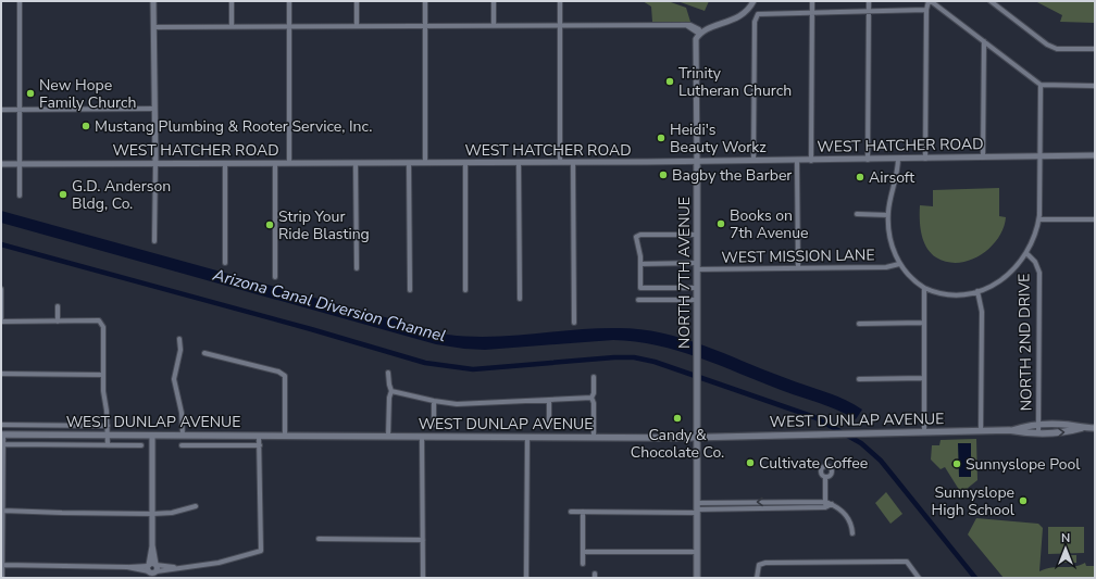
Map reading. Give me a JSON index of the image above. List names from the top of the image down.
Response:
{
  "streets": {
    "main road": ["NORTH 7TH AVENUE", "WEST DUNLAP AVENUE"],
    "street": ["WEST HATCHER ROAD", "WEST MISSION LANE", "NORTH 2ND DRIVE"]
  },
  "crossings": [
    ["WEST HATCHER ROAD", "NORTH 7TH AVENUE"],
    ["WEST MISSION LANE", "NORTH 7TH AVENUE"],
    ["NORTH 7TH AVENUE", "WEST DUNLAP AVENUE"],
    ["NORTH 2ND DRIVE", "WEST DUNLAP AVENUE"]
  ],
  "water": ["Arizona Canal Diversion Channel"],
  "places": [
    "Trinity Lutheran Church",
    "New Hope Family Church",
    "Mustang Plumbing & Rooter Service, Inc.",
    "Heidi's Beauty Workz",
    "Bagby the Barber",
    "Airsoft",
    "G.D. Anderson Bldg, Co.",
    "Books on 7th Avenue",
    "Strip Your Ride Blasting",
    "Candy & Chocolate Co.",
    "Cultivate Coffee",
    "Sunnyslope Pool",
    "Sunnyslope High School"
  ],
  "north": "top"
}
